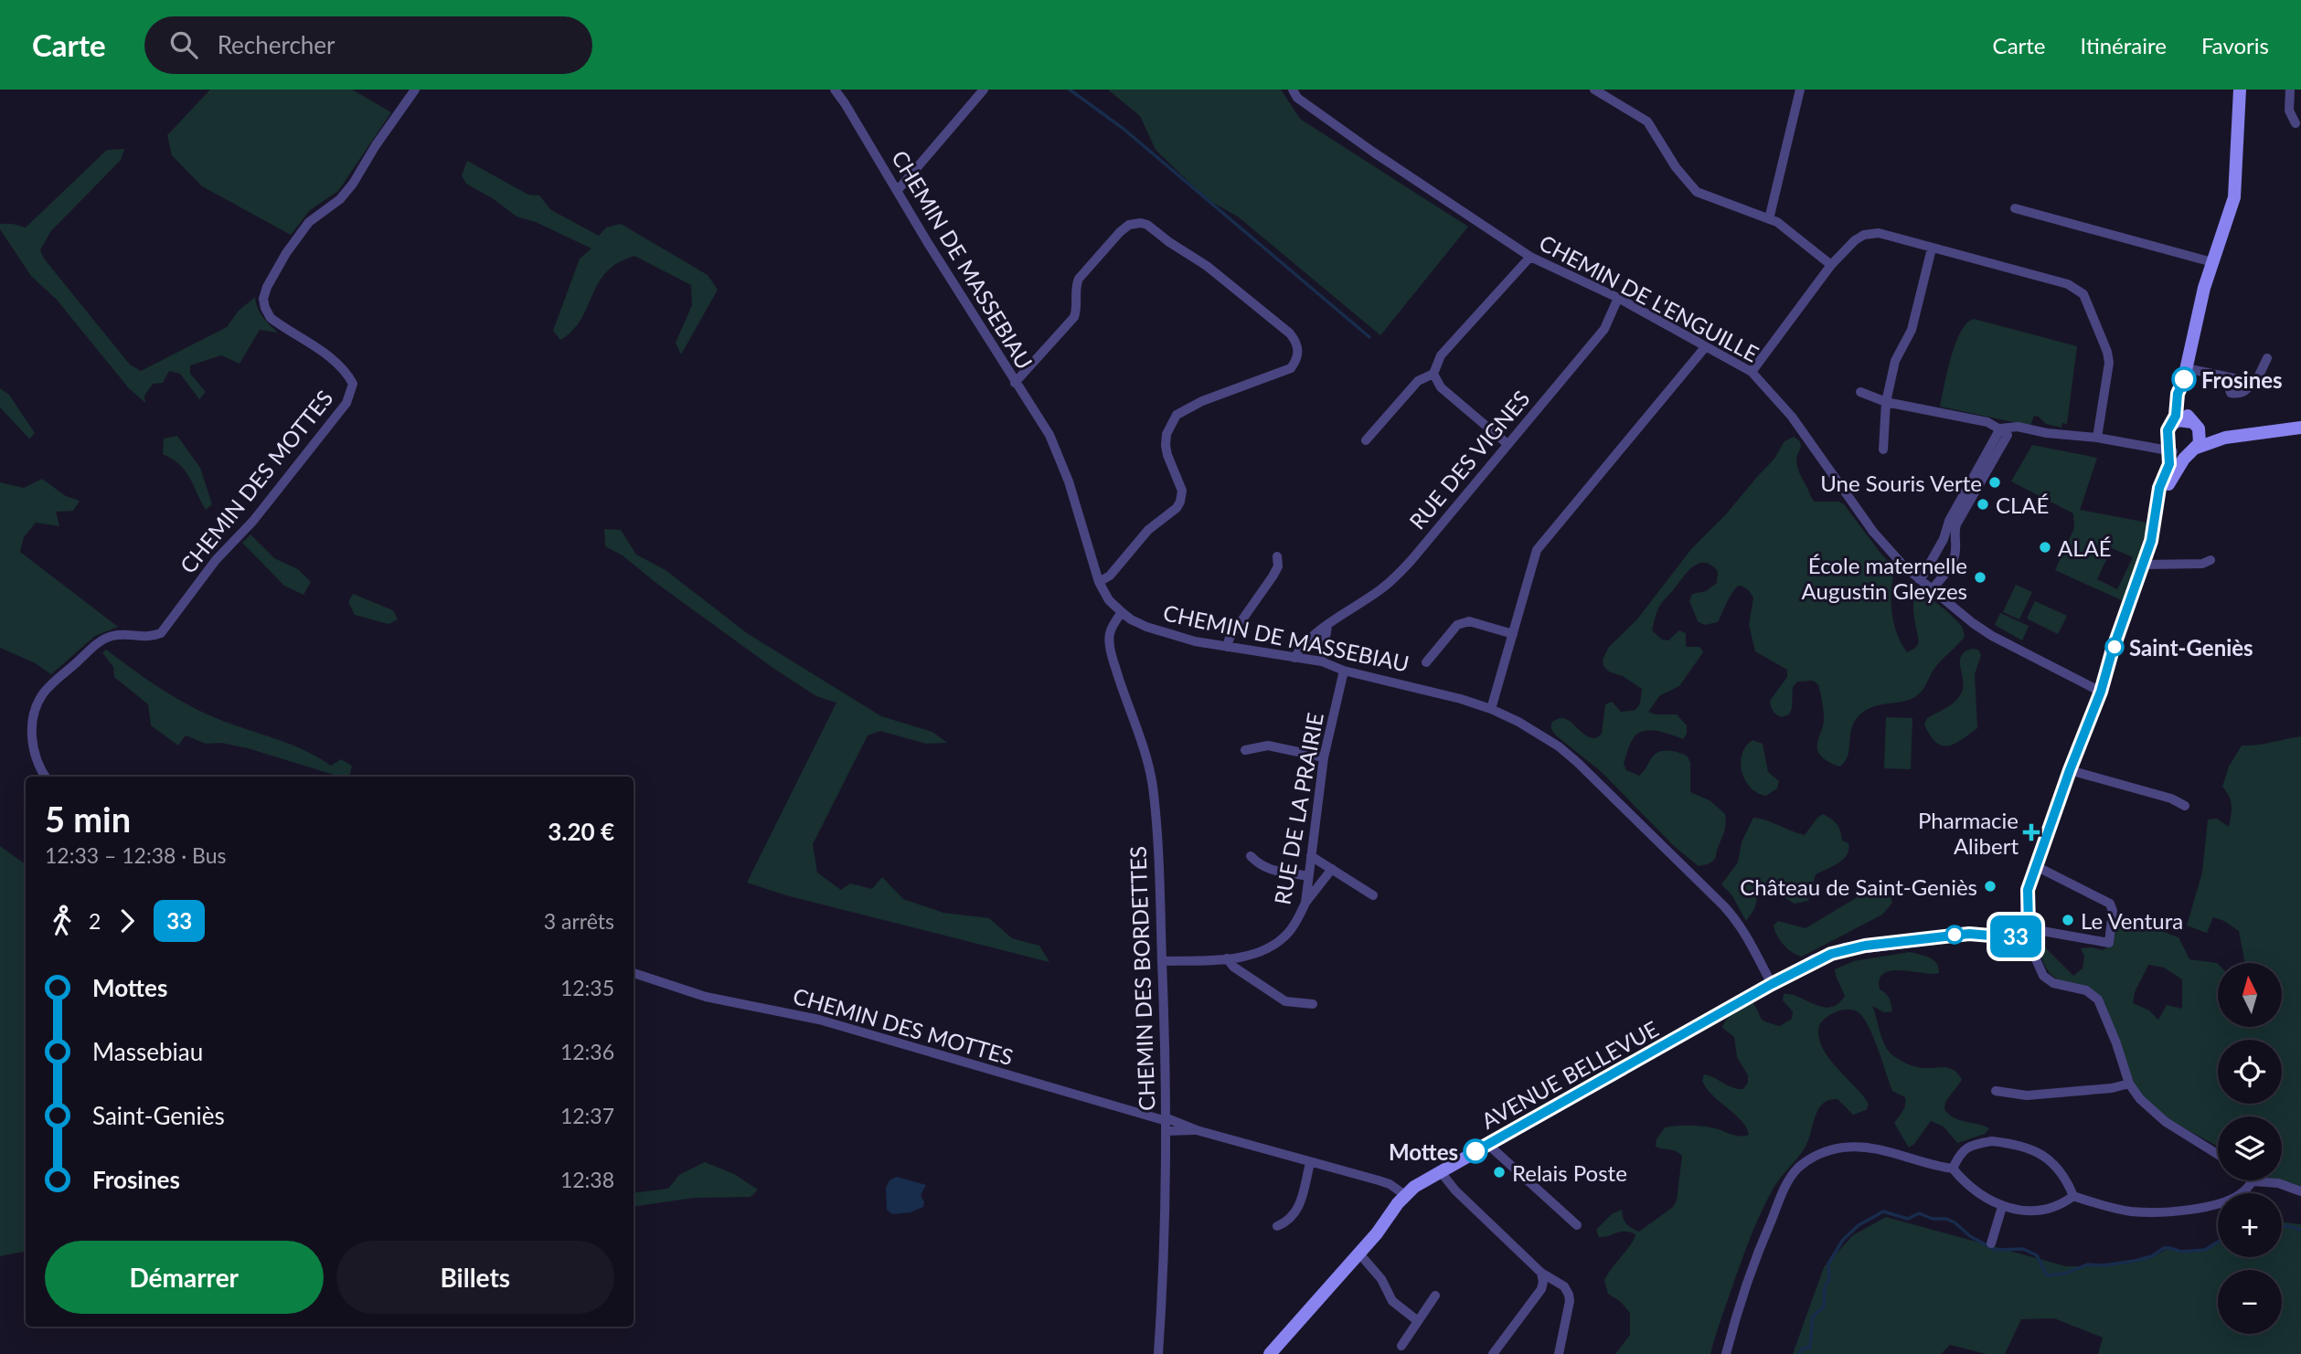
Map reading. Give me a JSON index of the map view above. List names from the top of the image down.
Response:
{
  "streets": {
    "main road": ["AVENUE BELLEVUE"],
    "street": [
      "CHEMIN DE MASSEBIAU",
      "CHEMIN DE L'ENGUILLE",
      "RUE DES VIGNES",
      "CHEMIN DES MOTTES",
      "RUE DE LA PRAIRIE",
      "CHEMIN DES BORDETTES"
    ]
  },
  "crossings": [
    ["CHEMIN DE MASSEBIAU", "RUE DES VIGNES"],
    ["CHEMIN DE MASSEBIAU", "RUE DE LA PRAIRIE"],
    ["CHEMIN DE MASSEBIAU", "CHEMIN DES BORDETTES"],
    ["CHEMIN DE MASSEBIAU", "AVENUE BELLEVUE"],
    ["CHEMIN DE L'ENGUILLE", "RUE DES VIGNES"],
    ["CHEMIN DES MOTTES", "CHEMIN DES BORDETTES"],
    ["RUE DE LA PRAIRIE", "CHEMIN DES BORDETTES"]
  ],
  "places": {
    "other": [
      "Frosines",
      "Une Souris Verte",
      "CLAÉ",
      "ALAÉ",
      "École maternelle Augustin Gleyzes",
      "Saint-Geniès",
      "Château de Saint-Geniès",
      "Le Ventura",
      "Mottes",
      "Relais Poste"
    ],
    "health": ["Pharmacie Alibert"]
  },
  "lines": ["bus line 33"],
  "north": "top",
  "page": {
    "header": "Carte",
    "search": "Rechercher",
    "nav": ["Carte", "Itinéraire", "Favoris"],
    "on_map": "33",
    "heading": ["5 min", "12:33 – 12:38 · Bus", "3.20 €"],
    "legs": ["2", "33", "3 arrêts"],
    "list": [
      {
        "name": "Mottes",
        "value": "12:35"
      },
      {
        "name": "Massebiau",
        "value": "12:36"
      },
      {
        "name": "Saint-Geniès",
        "value": "12:37"
      },
      {
        "name": "Frosines",
        "value": "12:38"
      }
    ],
    "map_buttons": ["+", "−"],
    "buttons": ["Démarrer", "Billets"]
  }
}
